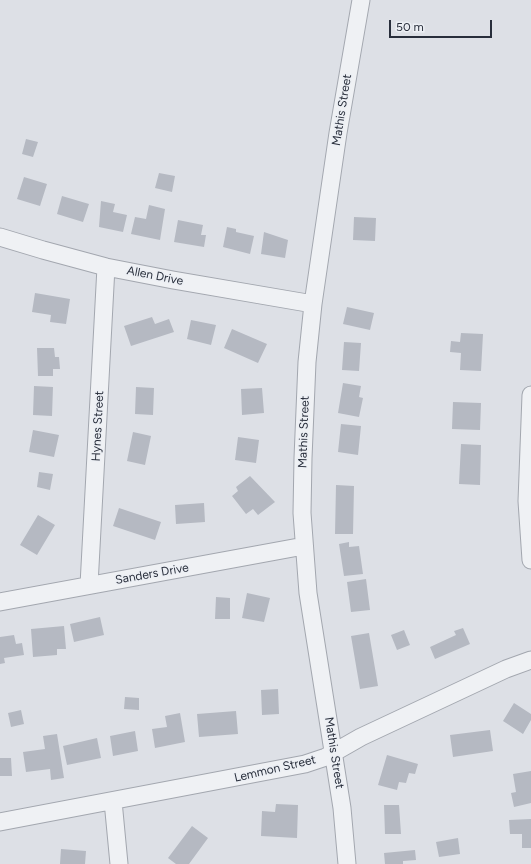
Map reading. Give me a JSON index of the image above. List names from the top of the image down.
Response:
{
  "streets": {
    "street": [
      "Mathis Street",
      "Allen Drive",
      "Hynes Street",
      "Sanders Drive",
      "Lemmon Street"
    ]
  },
  "crossings": [
    ["Mathis Street", "Allen Drive"],
    ["Mathis Street", "Sanders Drive"],
    ["Mathis Street", "Lemmon Street"],
    ["Allen Drive", "Hynes Street"],
    ["Hynes Street", "Sanders Drive"]
  ],
  "scale_bar": "50 m"
}
